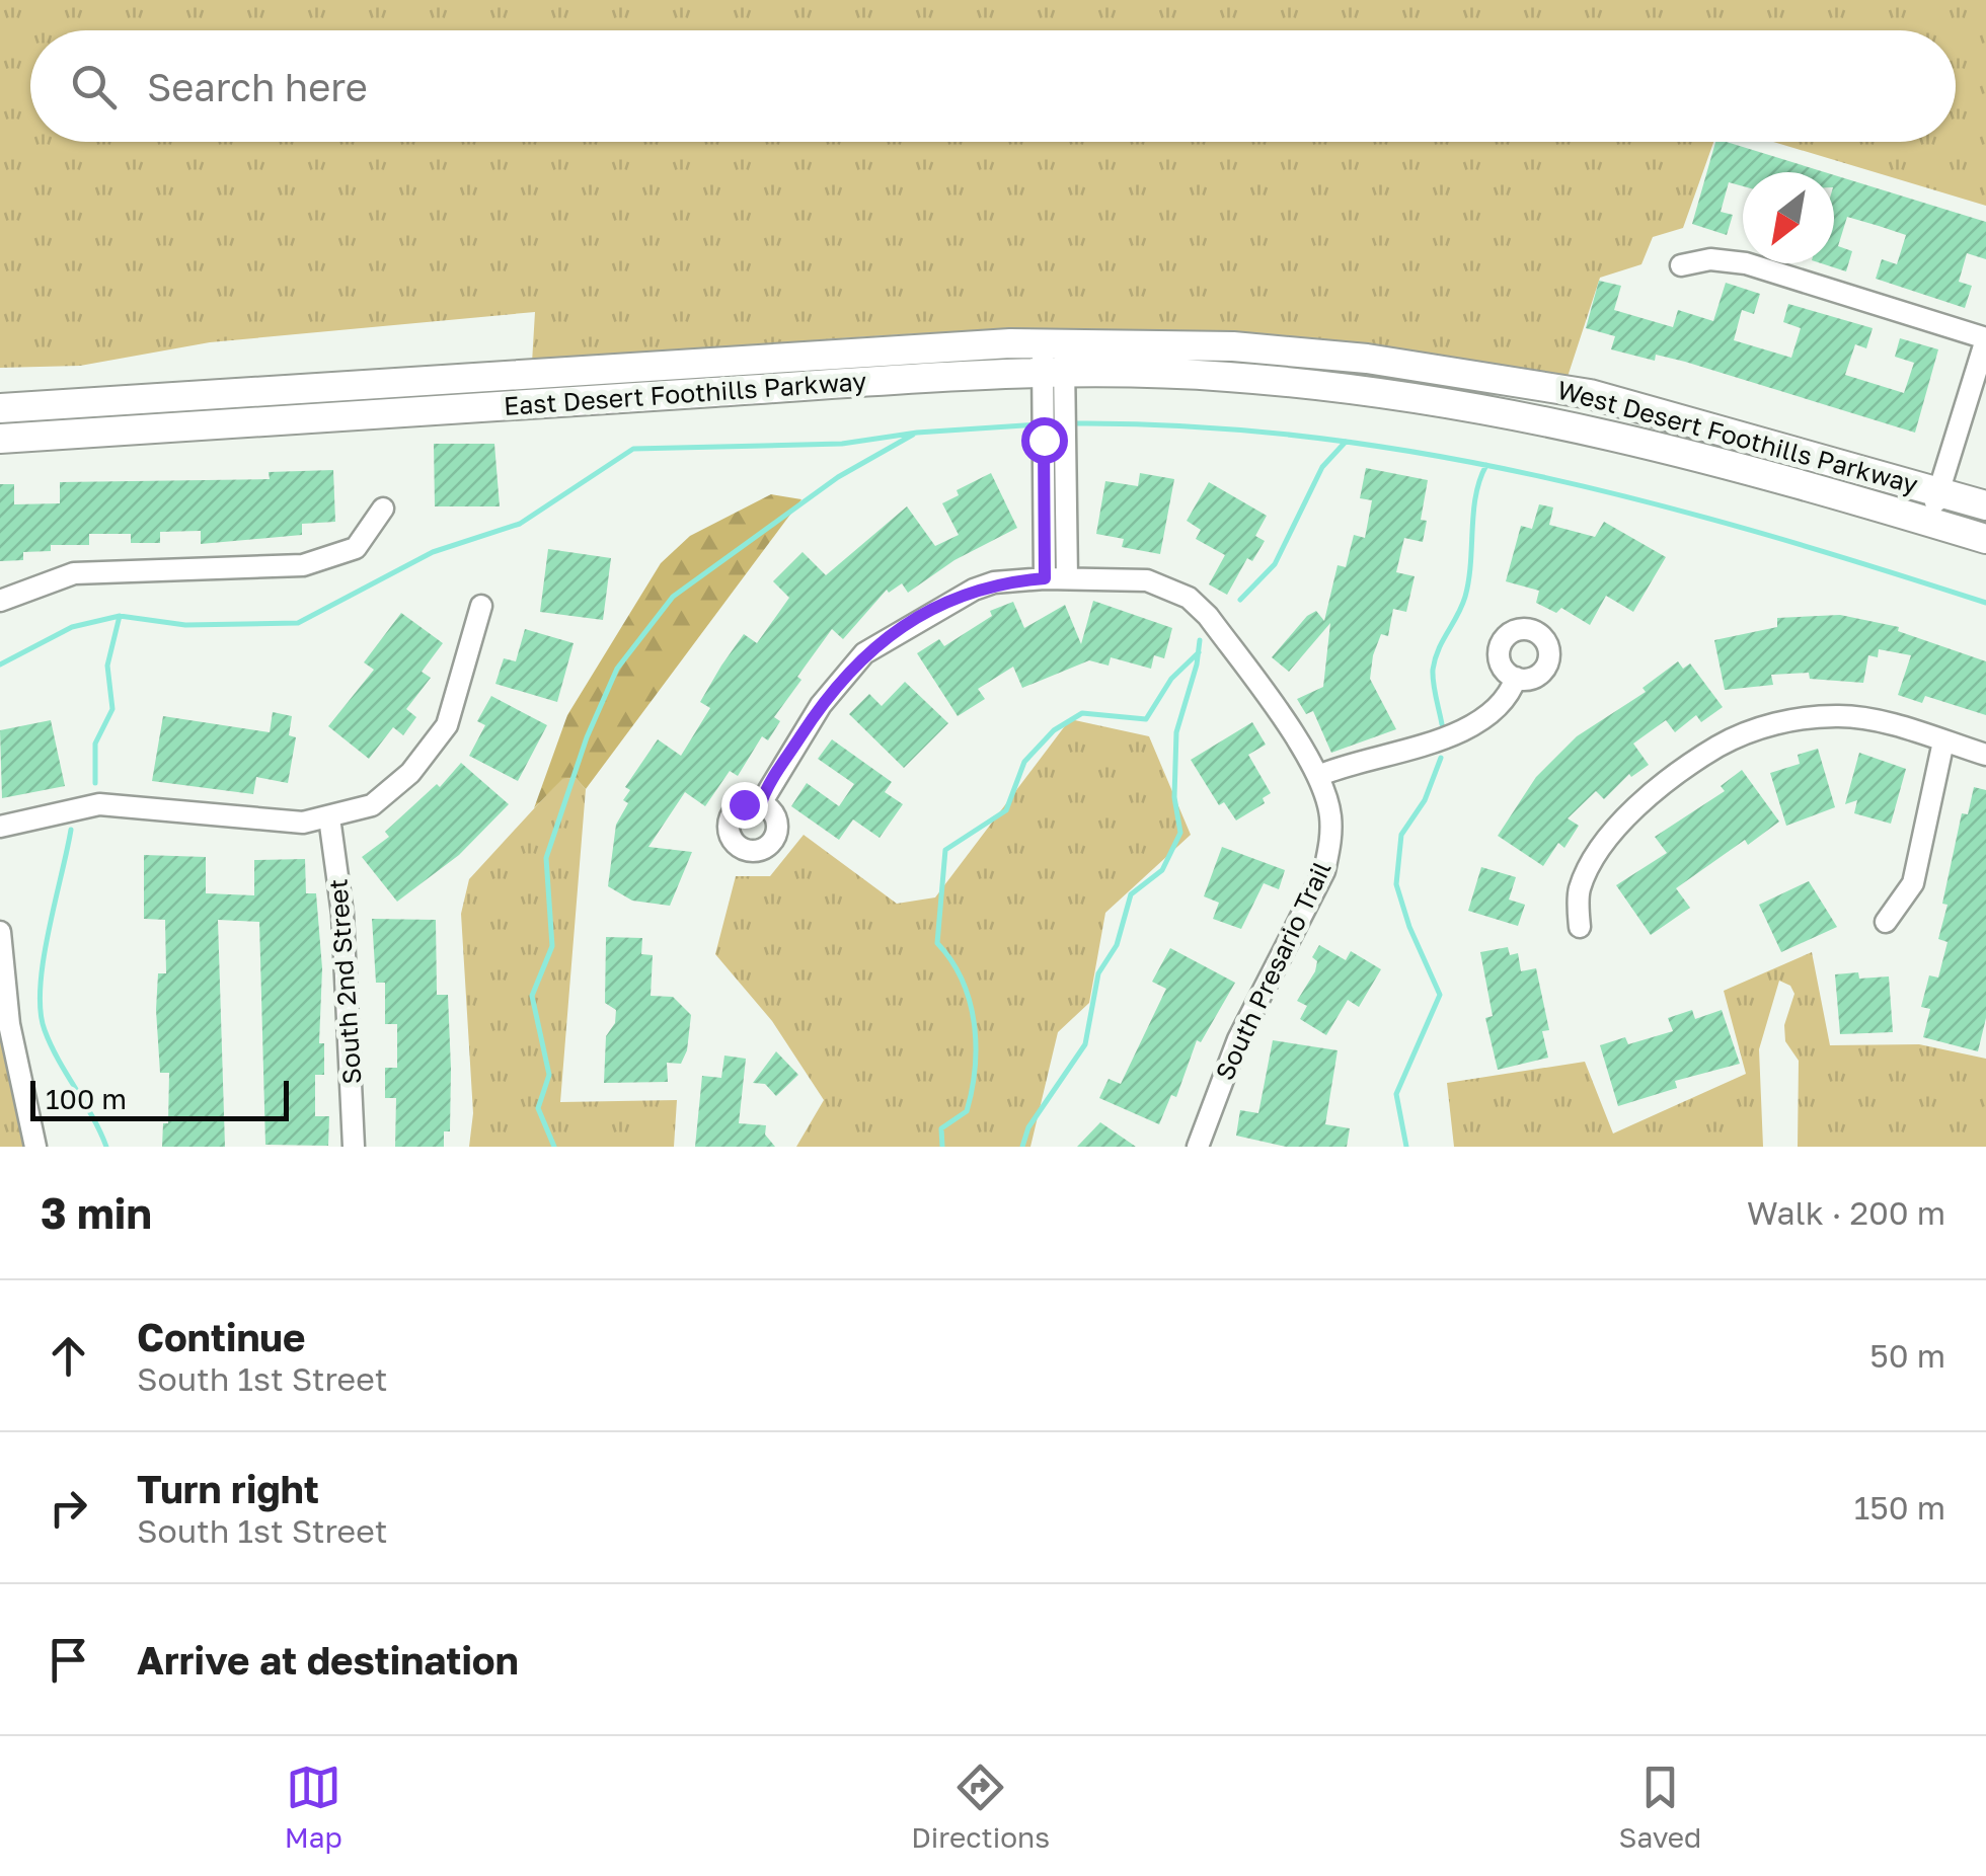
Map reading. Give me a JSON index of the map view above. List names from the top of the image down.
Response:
{
  "streets": {
    "street": [
      "East Desert Foothills Parkway",
      "West Desert Foothills Parkway",
      "South Presario Trail",
      "South 2nd Street"
    ]
  },
  "crossings": [
    ["East Desert Foothills Parkway", "West Desert Foothills Parkway"]
  ],
  "scale_bar": "100 m",
  "north": "bottom left",
  "page": {
    "search": "Search here",
    "scale": "100 m",
    "heading": ["3 min", "Walk · 200 m"],
    "list": [
      ["Continue", "South 1st Street", "50 m"],
      ["Turn right", "South 1st Street", "150 m"],
      "Arrive at destination"
    ],
    "nav": ["Map", "Directions", "Saved"]
  }
}
